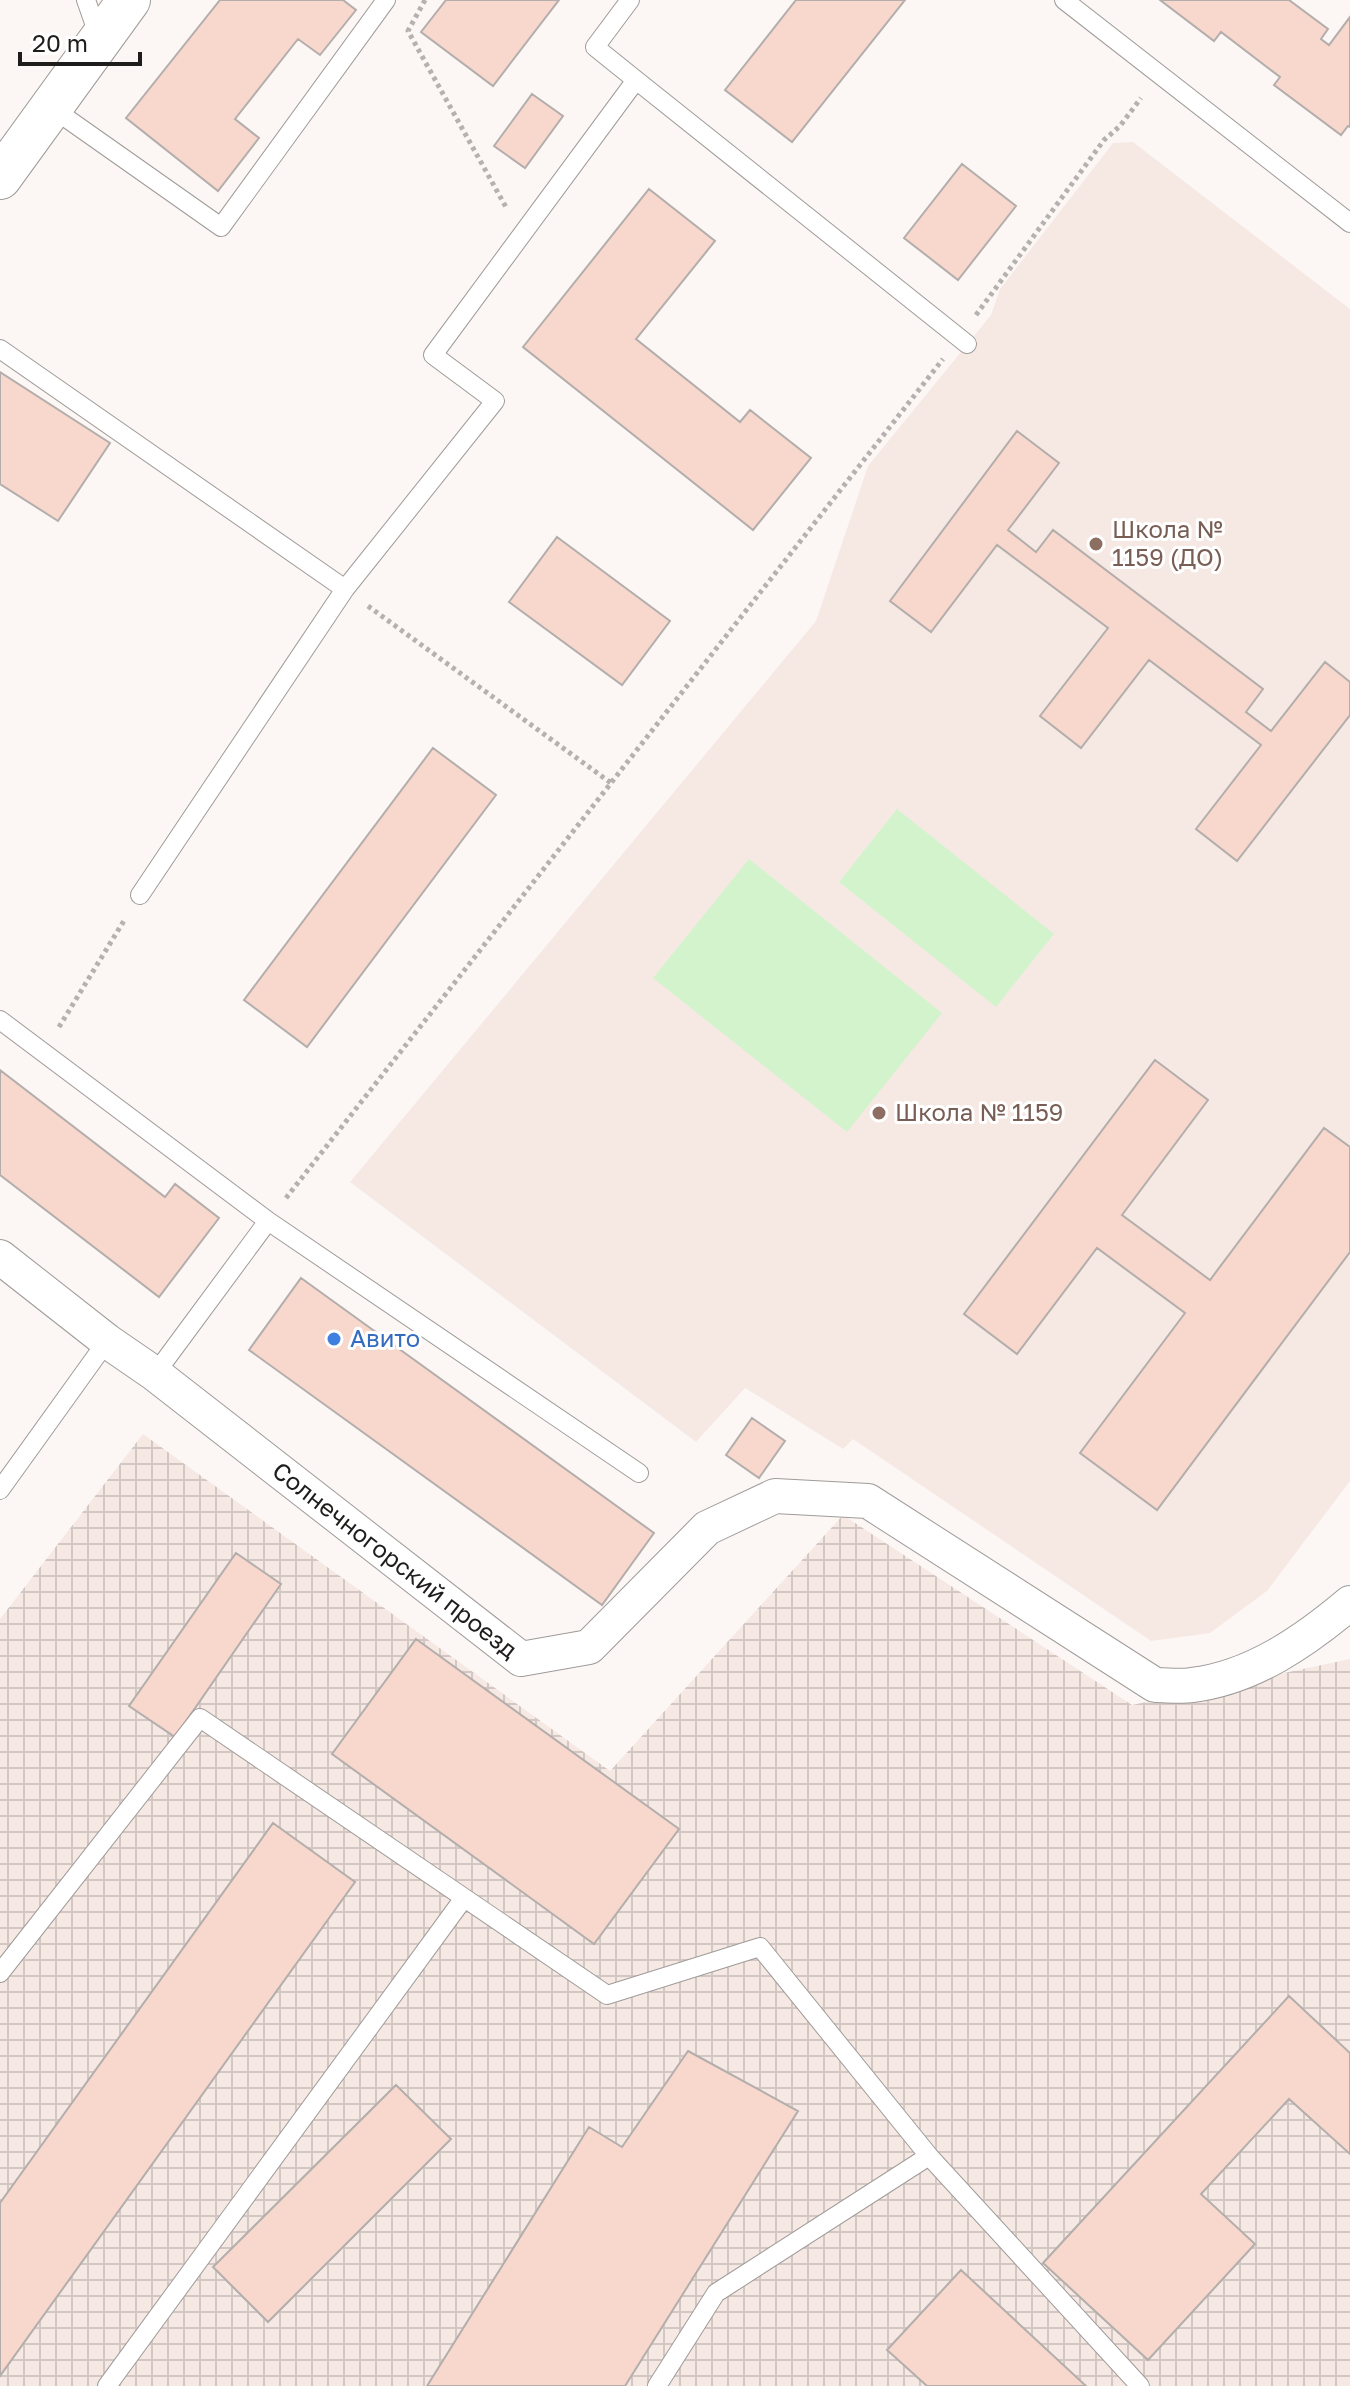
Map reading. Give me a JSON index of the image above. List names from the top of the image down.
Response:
{
  "streets": {
    "street": ["Солнечногорский проезд"]
  },
  "places": ["Школа № 1159 (ДО)", "Школа № 1159", "Авито"],
  "scale_bar": "20 m"
}
